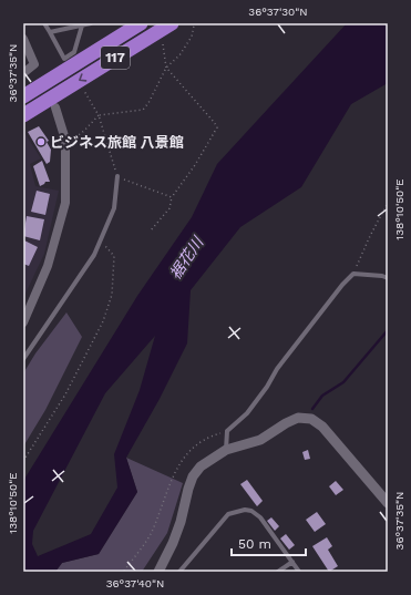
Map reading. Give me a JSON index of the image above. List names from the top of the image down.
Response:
{
  "streets": {
    "highway": ["117"]
  },
  "water": ["裾花川"],
  "places": ["ビジネス旅館 八景館"],
  "scale_bar": "50 m",
  "coordinates": [
    "36°37'30\"N",
    "36°37'35\"N",
    "138°10'50\"E",
    "36°37'40\"N"
  ]
}
